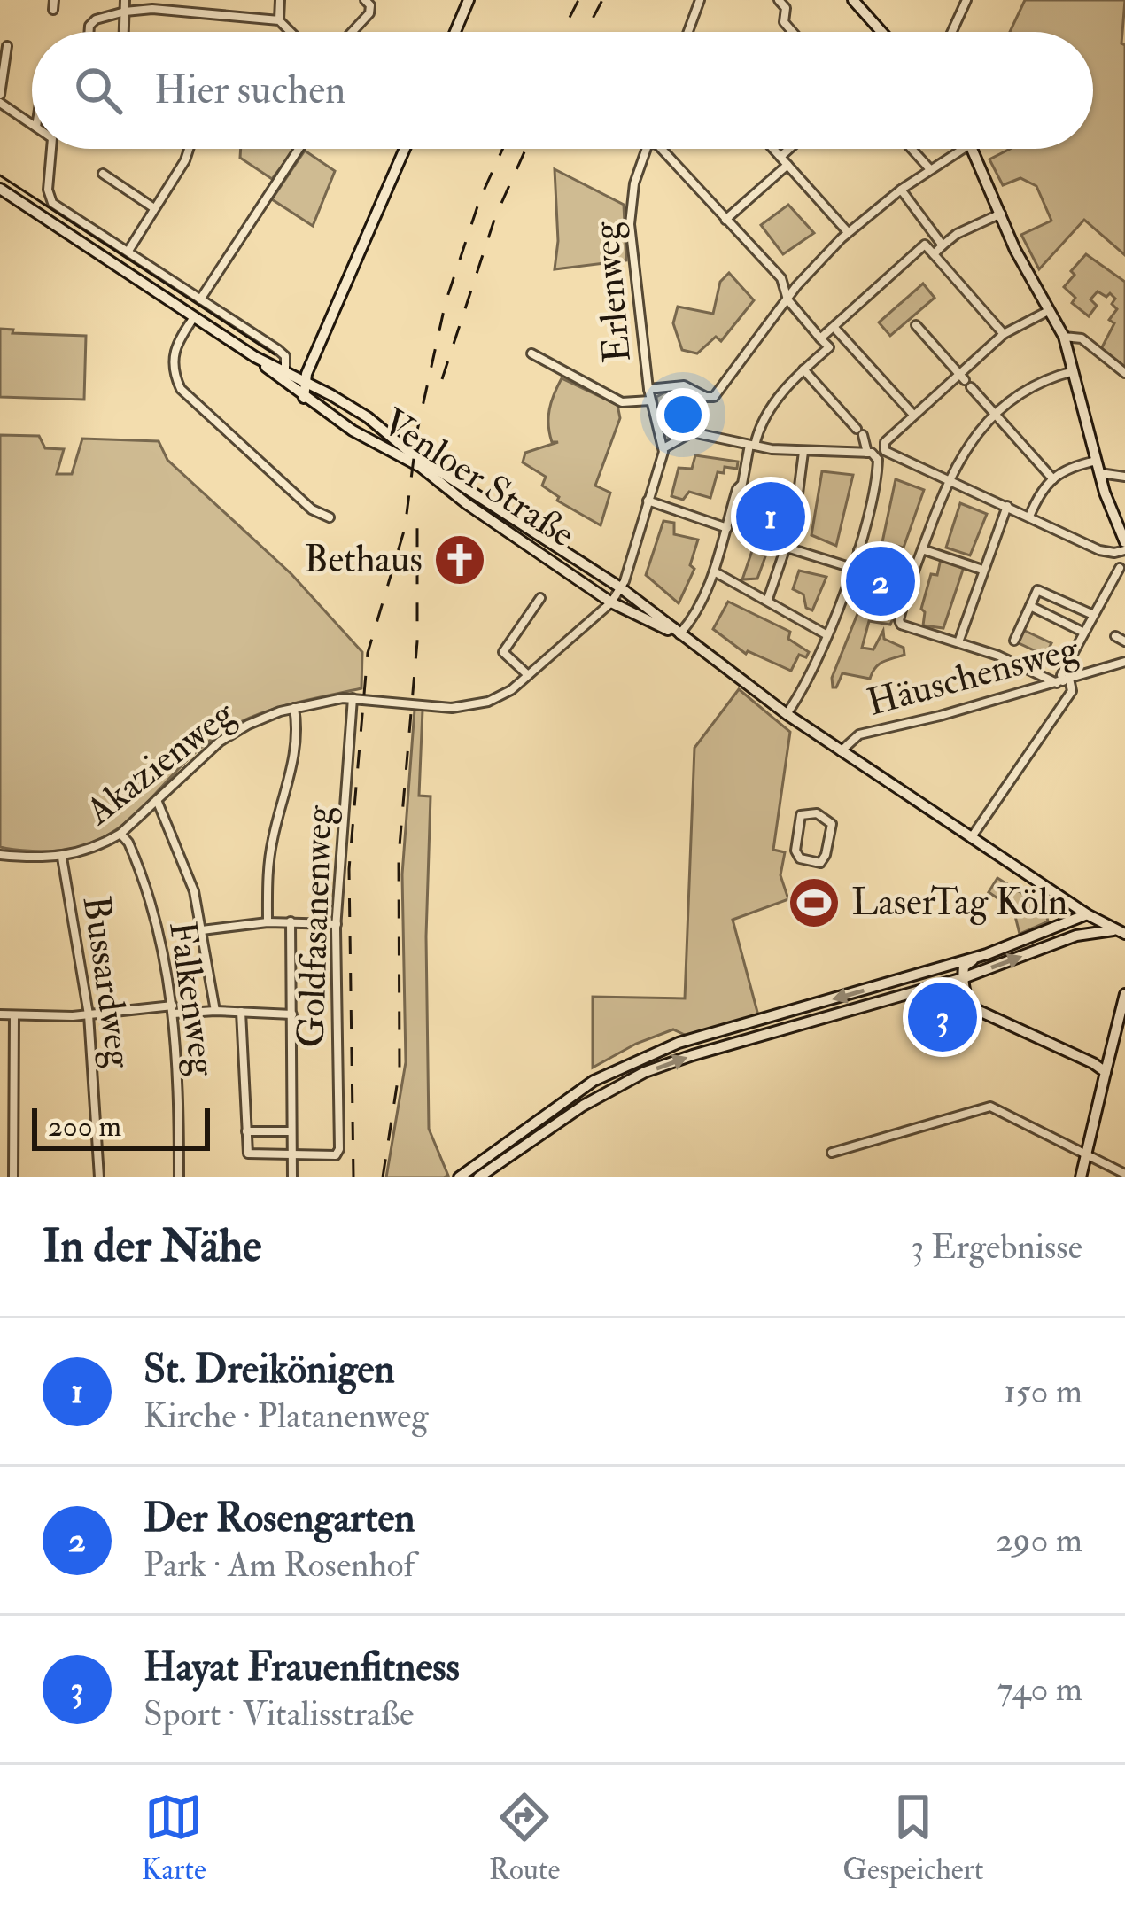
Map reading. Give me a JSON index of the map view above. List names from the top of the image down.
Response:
{
  "streets": {
    "street": [
      "Erlenweg",
      "Venloer Straße",
      "Häuschensweg",
      "Akazienweg",
      "Goldfasanenweg",
      "Bussardweg",
      "Falkenweg"
    ]
  },
  "crossings": [
    ["Venloer Straße", "Häuschensweg"],
    ["Venloer Straße", "Akazienweg"],
    ["Akazienweg", "Goldfasanenweg"],
    ["Akazienweg", "Bussardweg"],
    ["Akazienweg", "Falkenweg"]
  ],
  "places": {
    "church": ["Bethaus"],
    "sports": ["LaserTag Köln"]
  },
  "scale_bar": "200 m",
  "page": {
    "search": "Hier suchen",
    "pins": ["1", "2", "3"],
    "scale": "200 m",
    "heading": ["In der Nähe", "3 Ergebnisse"],
    "list": [
      {
        "mark": "1",
        "name": "St. Dreikönigen",
        "note": "Kirche · Platanenweg",
        "value": "150 m"
      },
      {
        "mark": "2",
        "name": "Der Rosengarten",
        "note": "Park · Am Rosenhof",
        "value": "290 m"
      },
      {
        "mark": "3",
        "name": "Hayat Frauenfitness",
        "note": "Sport · Vitalisstraße",
        "value": "740 m"
      }
    ],
    "nav": ["Karte", "Route", "Gespeichert"]
  }
}
